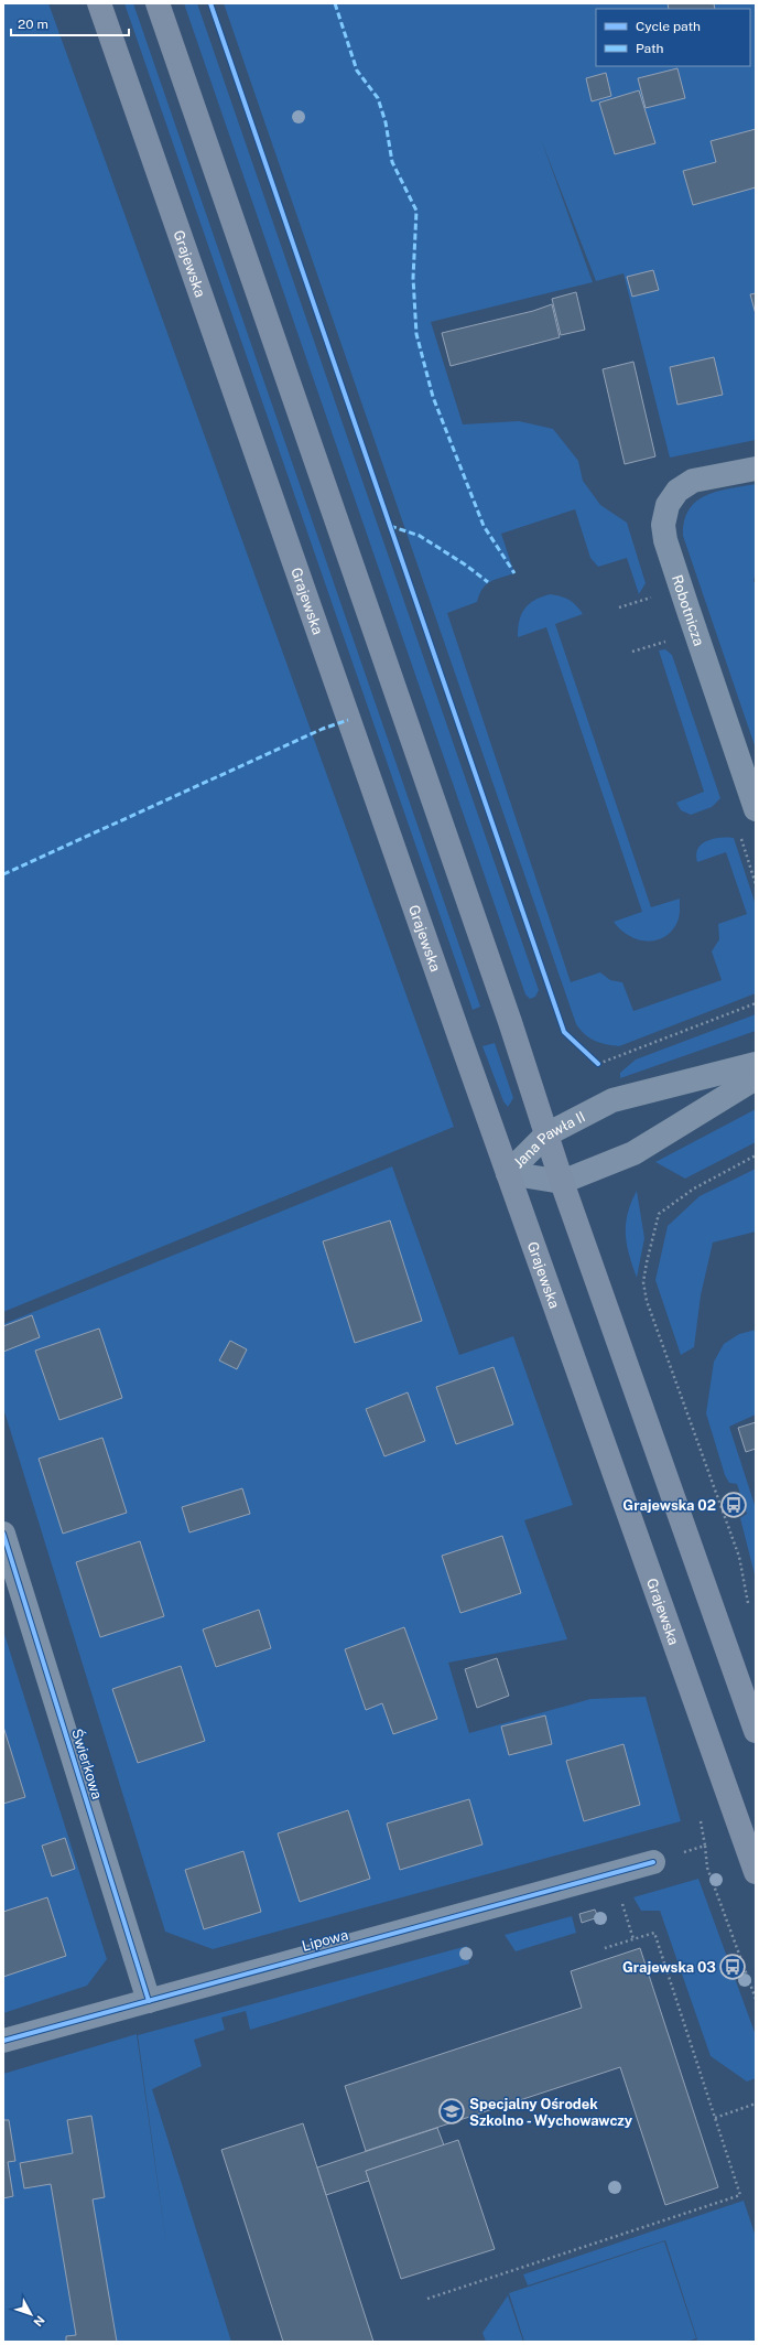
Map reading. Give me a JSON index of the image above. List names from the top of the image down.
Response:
{
  "streets": {
    "main road": ["Grajewska"],
    "street": [
      "Robotnicza",
      "Jana Pawła II",
      "Świerkowa",
      "Lipowa"
    ]
  },
  "crossings": [
    ["Grajewska", "Jana Pawła II"],
    ["Świerkowa", "Lipowa"]
  ],
  "places": {
    "bus stop": ["Grajewska 02", "Grajewska 03"],
    "school or university": ["Specjalny Ośrodek Szkolno - Wychowawczy"]
  },
  "legend": ["Cycle path", "Path"],
  "scale_bar": "20 m",
  "north": "bottom right"
}
